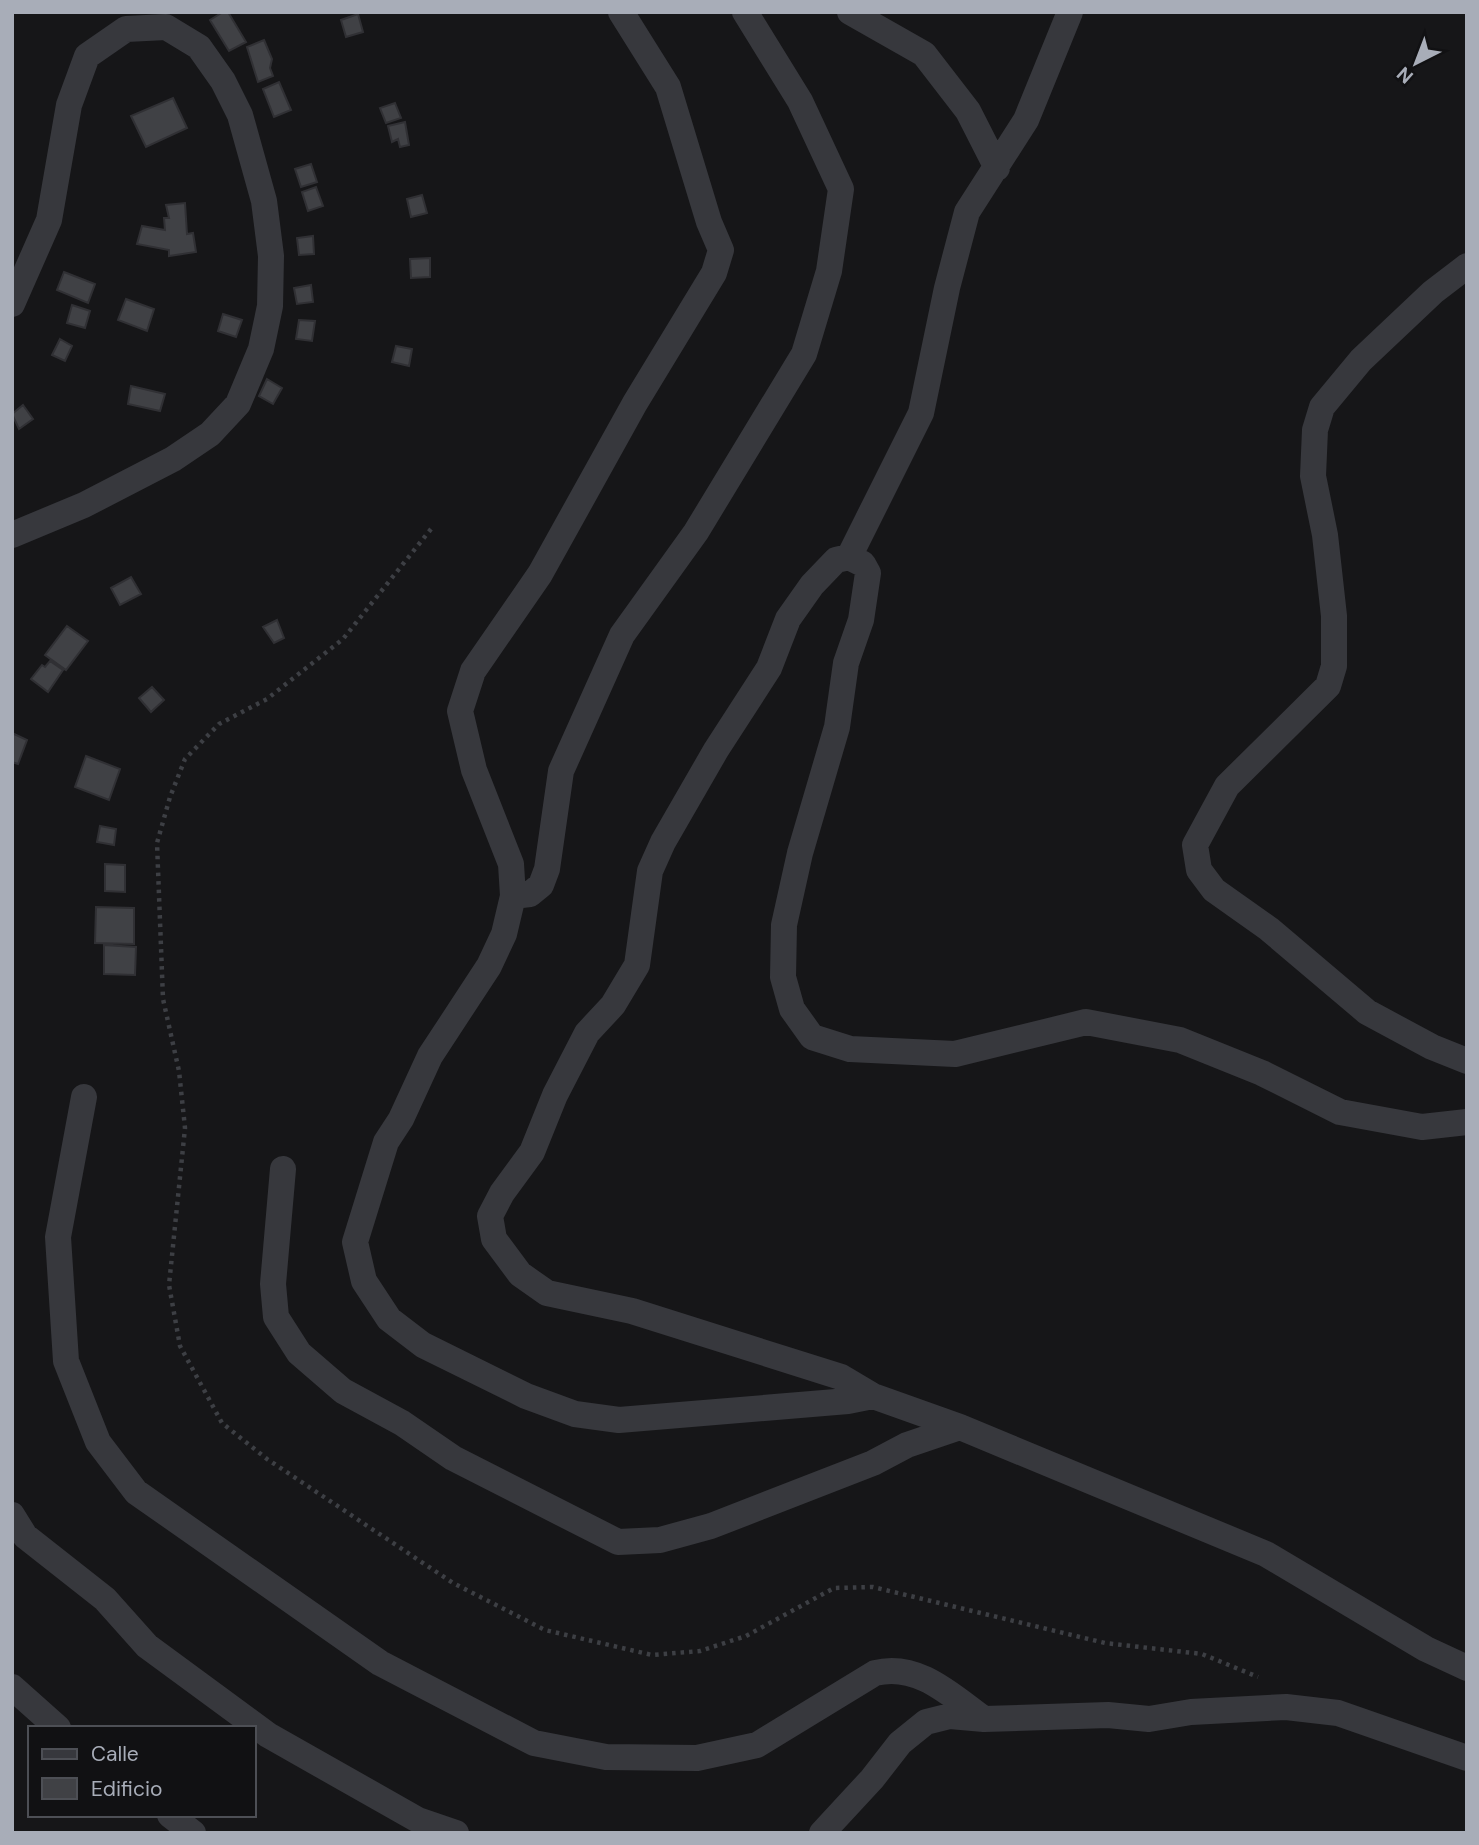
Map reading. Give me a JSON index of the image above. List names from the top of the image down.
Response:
{
  "legend": ["Calle", "Edificio"],
  "north": "bottom left"
}
